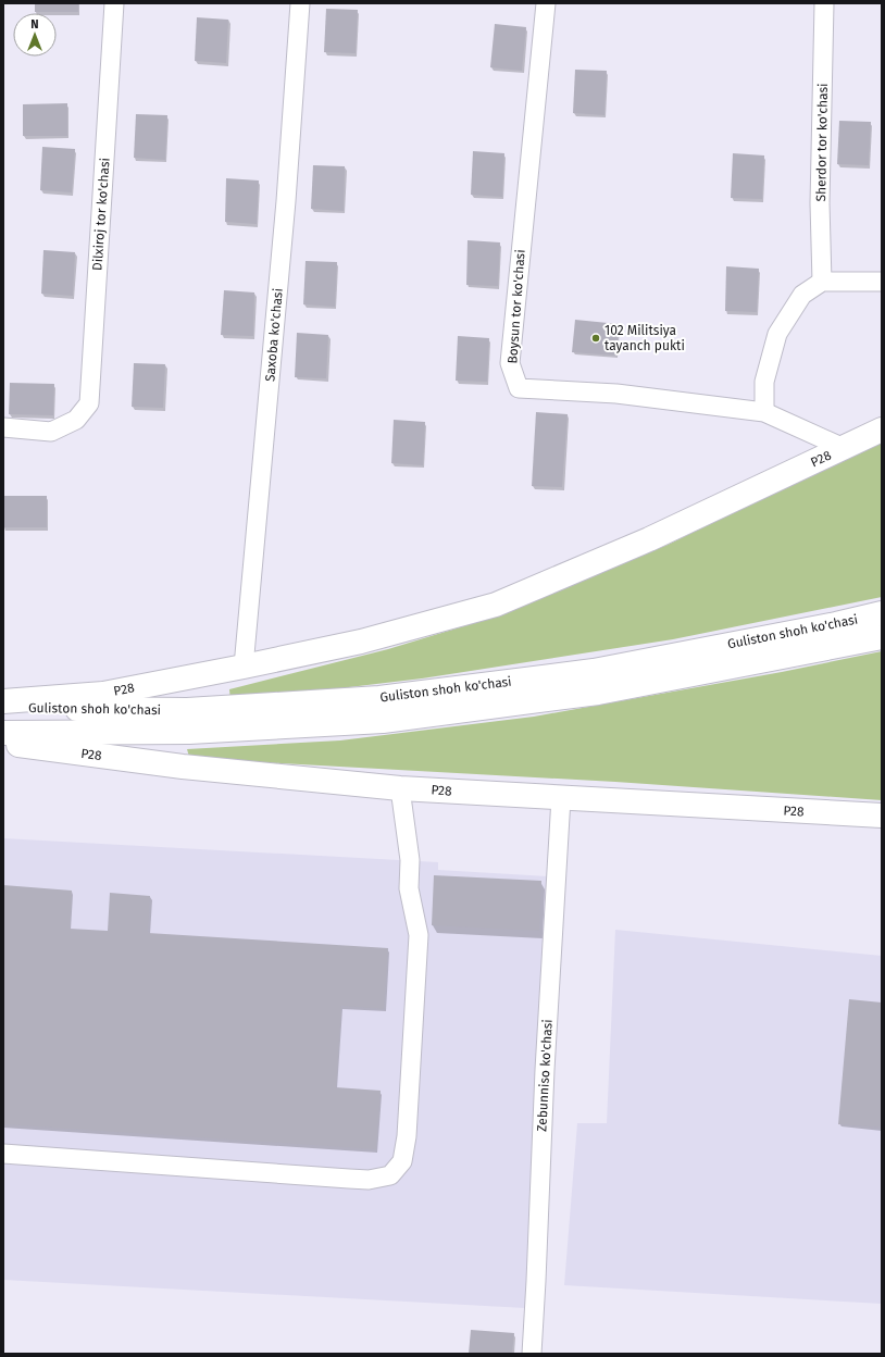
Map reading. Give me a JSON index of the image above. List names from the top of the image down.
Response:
{
  "streets": {
    "main road": ["Р28", "Guliston shoh ko'chasi", "P28"],
    "street": [
      "Sherdor tor ko'chasi",
      "Dilxiroj tor ko'chasi",
      "Boysun tor ko'chasi",
      "Saxoba ko'chasi",
      "Zebunniso ko'chasi"
    ]
  },
  "crossings": [
    ["Saxoba ko'chasi", "Р28"],
    ["Saxoba ko'chasi", "P28"],
    ["Р28", "P28"],
    ["Р28", "Zebunniso ko'chasi"]
  ],
  "places": ["102 Militsiya tayanch pukti"],
  "north": "top"
}
